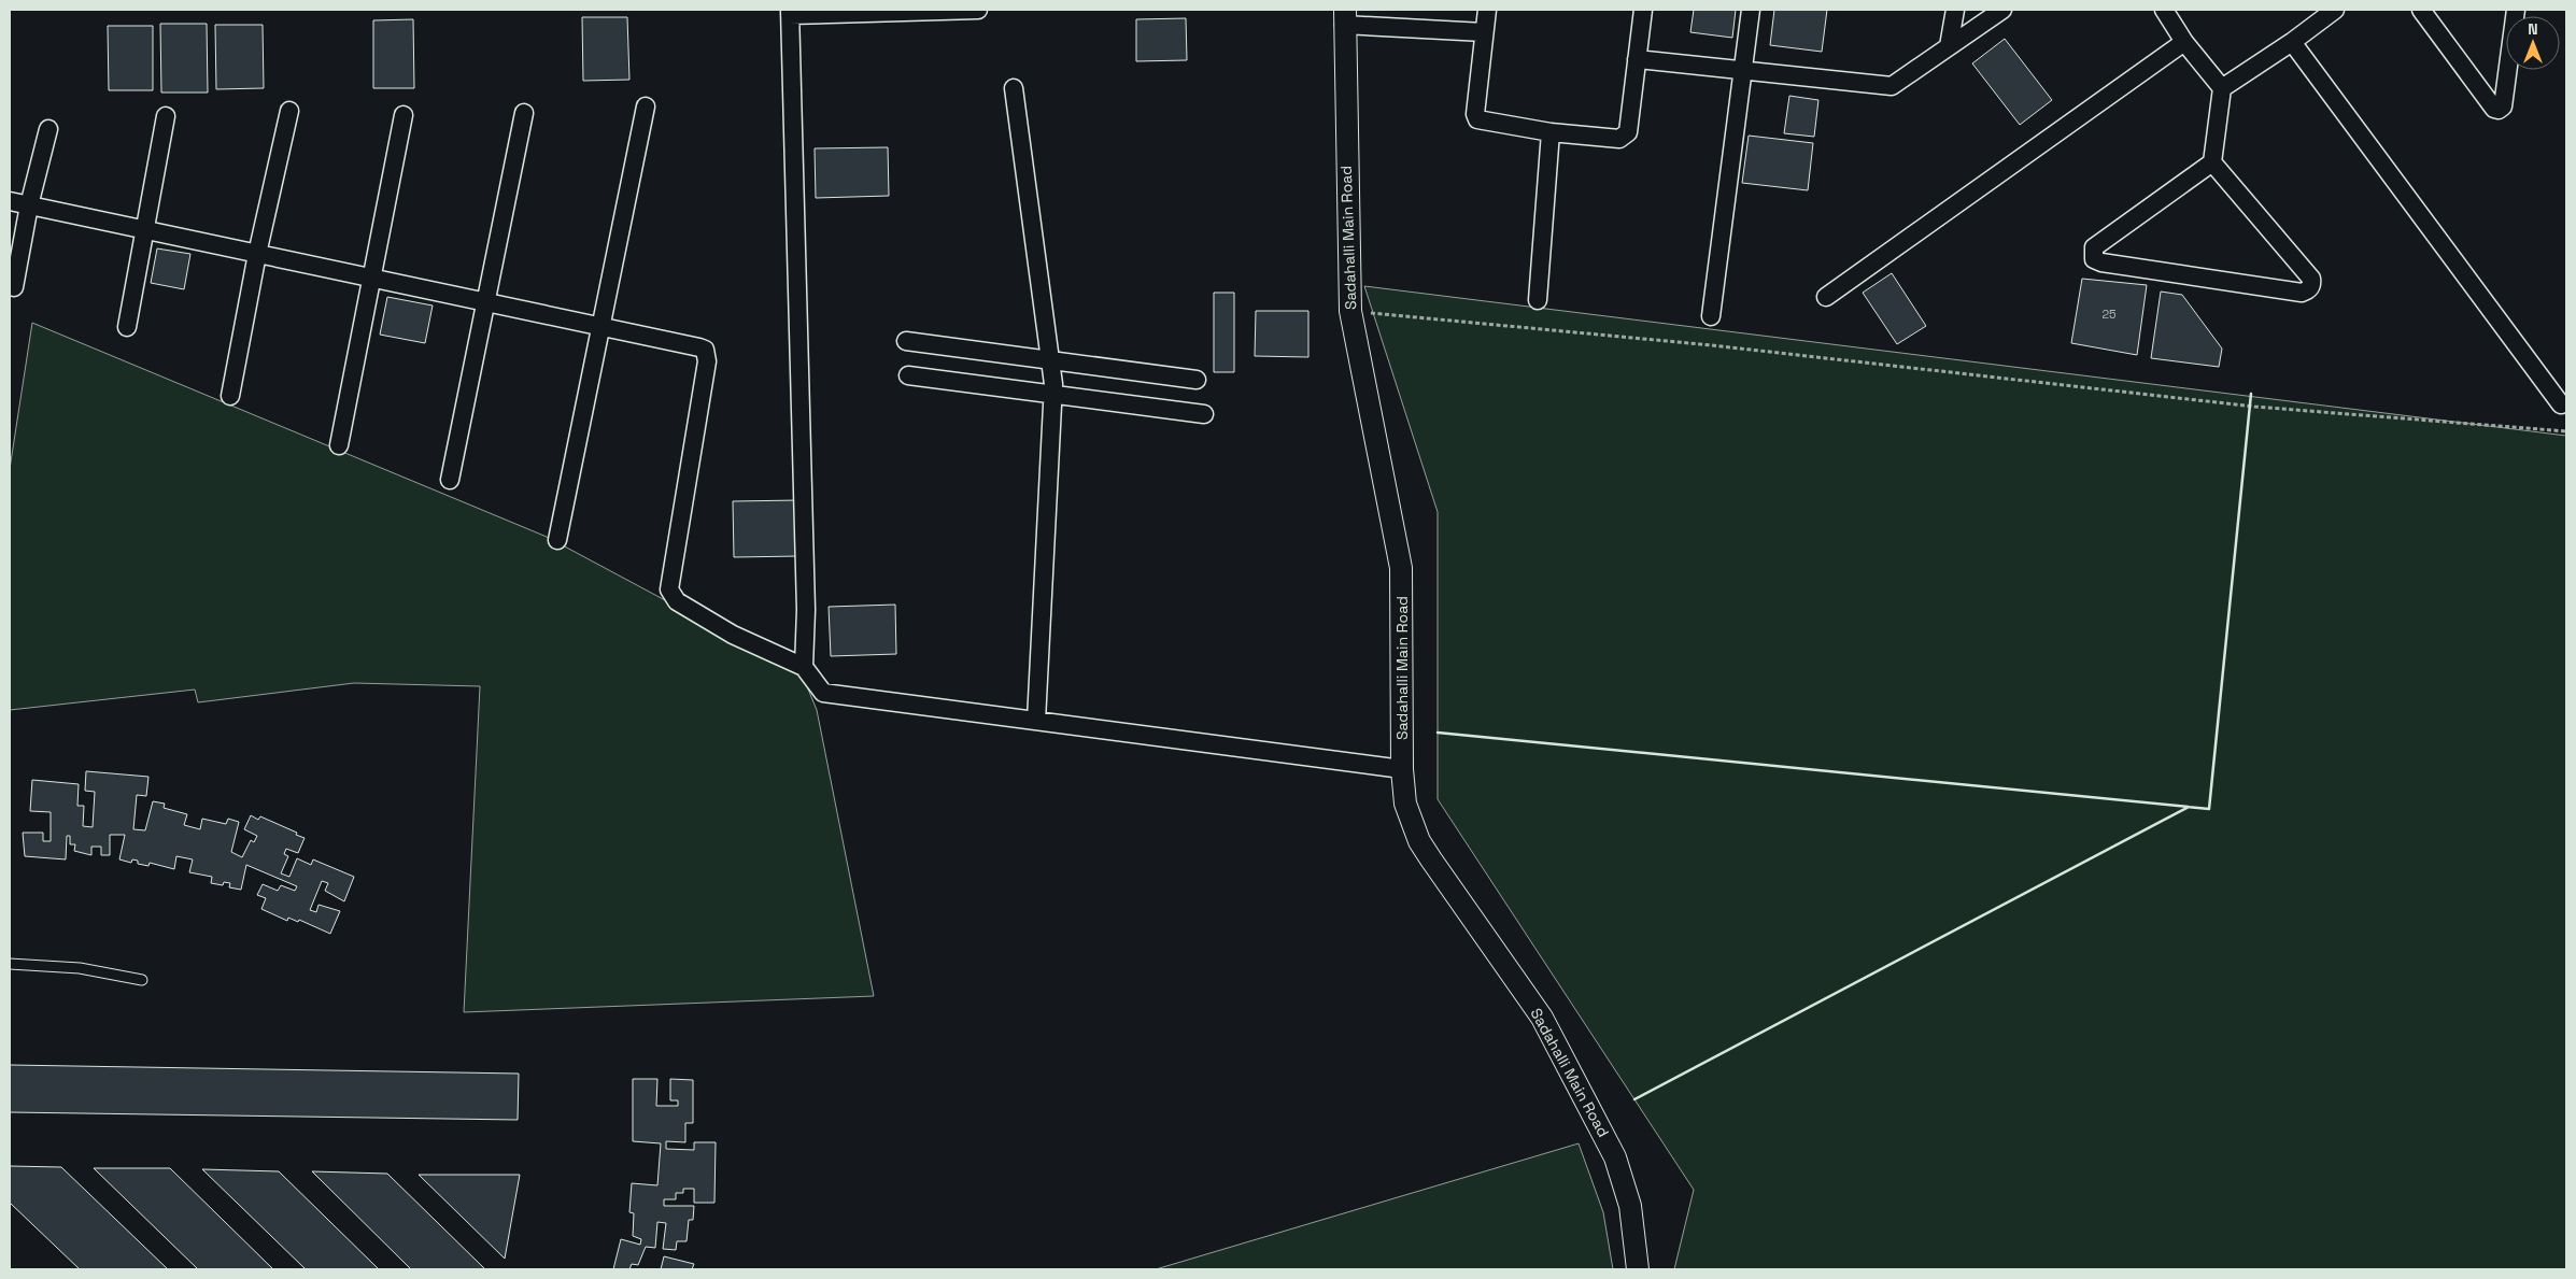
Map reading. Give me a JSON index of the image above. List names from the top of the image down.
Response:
{
  "streets": {
    "street": ["Sadahalli Main Road"]
  },
  "house_numbers": ["25"],
  "north": "top"
}
